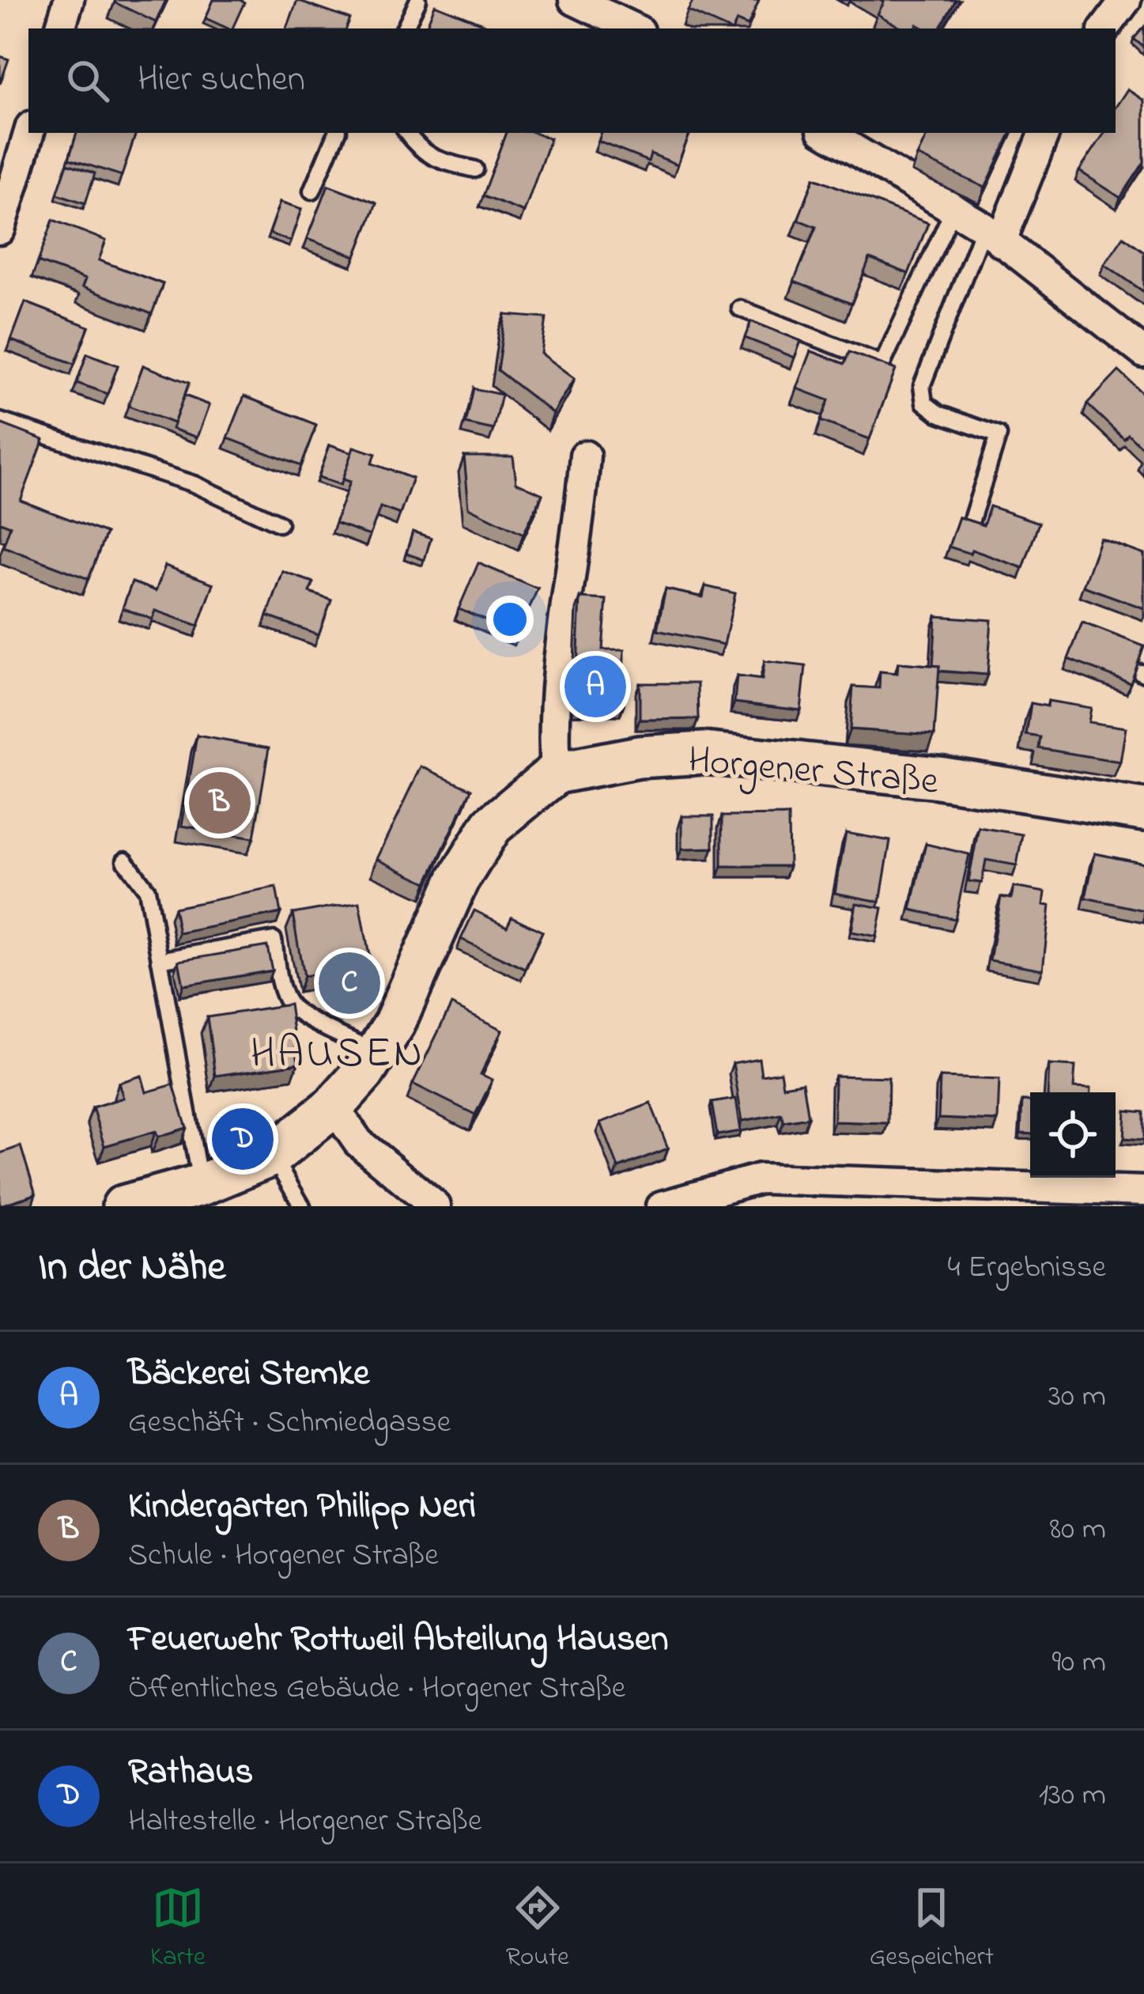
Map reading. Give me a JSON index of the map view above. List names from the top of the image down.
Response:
{
  "streets": {
    "main road": ["Horgener Straße"]
  },
  "districts": ["HAUSEN"],
  "page": {
    "search": "Hier suchen",
    "pins": [
      "A",
      "B",
      "C",
      "D"
    ],
    "heading": ["In der Nähe", "4 Ergebnisse"],
    "list": [
      {
        "mark": "A",
        "name": "Bäckerei Stemke",
        "note": "Geschäft · Schmiedgasse",
        "value": "30 m"
      },
      {
        "mark": "B",
        "name": "Kindergarten Philipp Neri",
        "note": "Schule · Horgener Straße",
        "value": "80 m"
      },
      {
        "mark": "C",
        "name": "Feuerwehr Rottweil Abteilung Hausen",
        "note": "Öffentliches Gebäude · Horgener Straße",
        "value": "90 m"
      },
      {
        "mark": "D",
        "name": "Rathaus",
        "note": "Haltestelle · Horgener Straße",
        "value": "130 m"
      }
    ],
    "nav": ["Karte", "Route", "Gespeichert"]
  }
}
